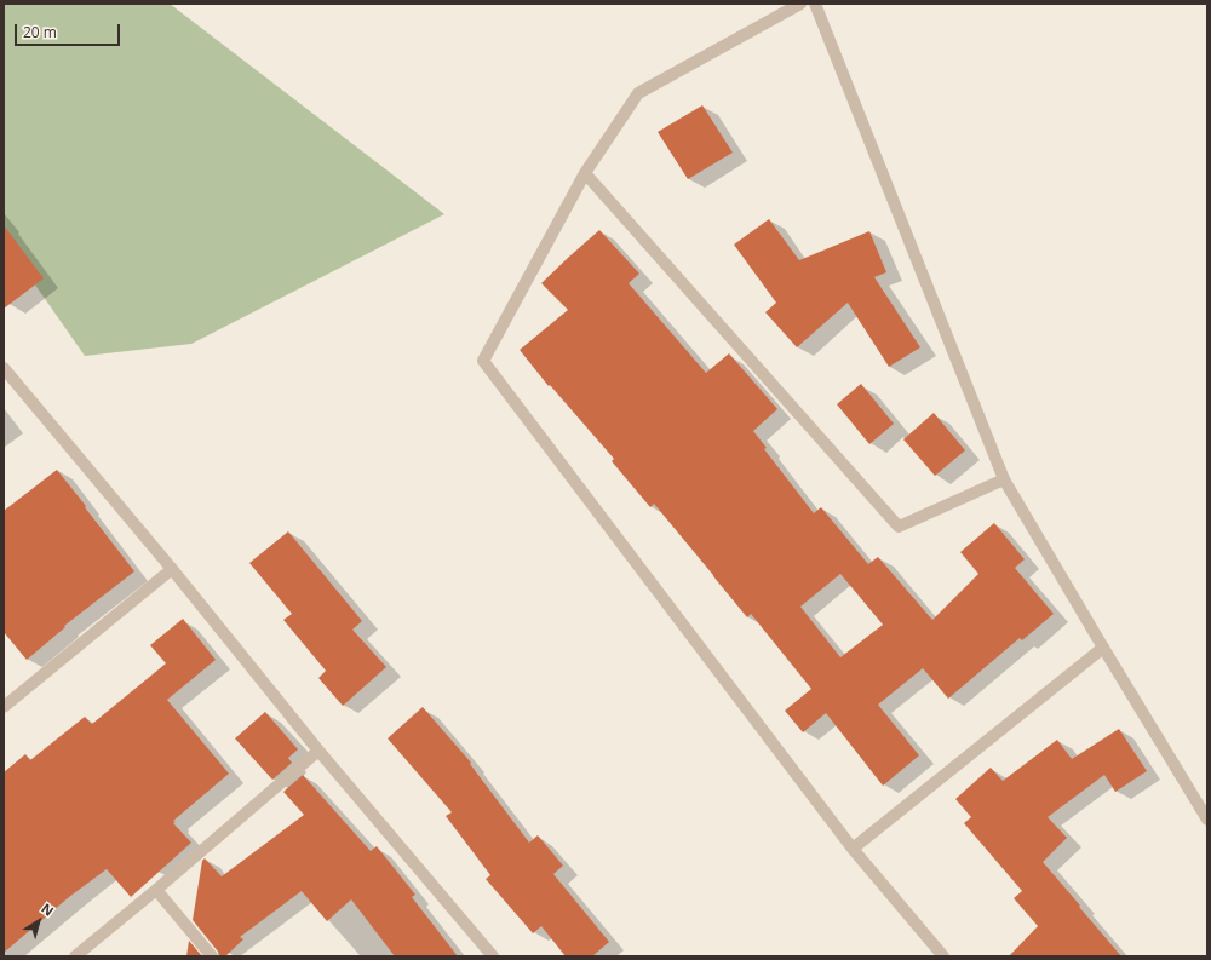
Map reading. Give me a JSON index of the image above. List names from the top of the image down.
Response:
{
  "scale_bar": "20 m",
  "north": "top right"
}
